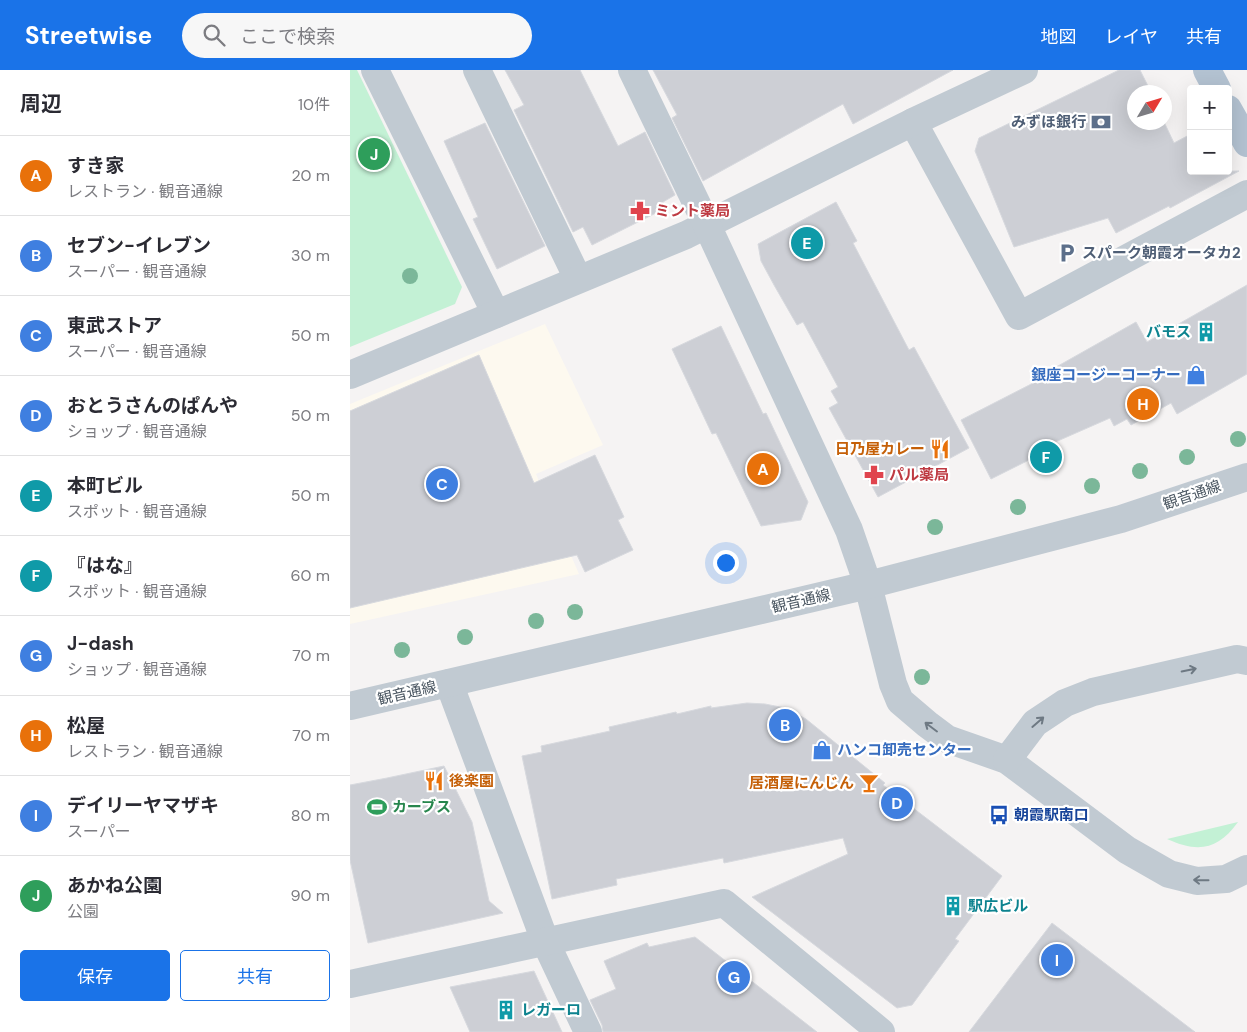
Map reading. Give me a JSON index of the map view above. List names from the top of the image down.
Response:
{
  "streets": {
    "street": ["観音通線"]
  },
  "places": {
    "bank": ["みずほ銀行"],
    "pharmacy": ["ミント薬局", "パル薬局"],
    "parking": ["スパーク朝霞オータカ2"],
    "building": ["バモス", "駅広ビル", "レガーロ"],
    "shop": ["銀座コージーコーナー", "ハンコ卸売センター"],
    "restaurant": ["日乃屋カレー", "後楽園"],
    "bar": ["居酒屋にんじん"],
    "sports": ["カーブス"],
    "bus stop": ["朝霞駅南口"]
  },
  "north": "top right",
  "page": {
    "header": "Streetwise",
    "search": "ここで検索",
    "nav": ["地図", "レイヤ", "共有"],
    "heading": ["周辺", "10件"],
    "map_buttons": ["+", "−"],
    "list": [
      {
        "mark": "A",
        "name": "すき家",
        "note": "レストラン · 観音通線",
        "value": "20 m"
      },
      {
        "mark": "B",
        "name": "セブン-イレブン",
        "note": "スーパー · 観音通線",
        "value": "30 m"
      },
      {
        "mark": "C",
        "name": "東武ストア",
        "note": "スーパー · 観音通線",
        "value": "50 m"
      },
      {
        "mark": "D",
        "name": "おとうさんのぱんや",
        "note": "ショップ · 観音通線",
        "value": "50 m"
      },
      {
        "mark": "E",
        "name": "本町ビル",
        "note": "スポット · 観音通線",
        "value": "50 m"
      },
      {
        "mark": "F",
        "name": "『はな』",
        "note": "スポット · 観音通線",
        "value": "60 m"
      },
      {
        "mark": "G",
        "name": "J-dash",
        "note": "ショップ · 観音通線",
        "value": "70 m"
      },
      {
        "mark": "H",
        "name": "松屋",
        "note": "レストラン · 観音通線",
        "value": "70 m"
      },
      {
        "mark": "I",
        "name": "デイリーヤマザキ",
        "note": "スーパー",
        "value": "80 m"
      },
      {
        "mark": "J",
        "name": "あかね公園",
        "note": "公園",
        "value": "90 m"
      }
    ],
    "pins": [
      "J",
      "E",
      "H",
      "F",
      "A",
      "C",
      "B",
      "D",
      "I",
      "G"
    ],
    "buttons": ["保存", "共有"]
  }
}
